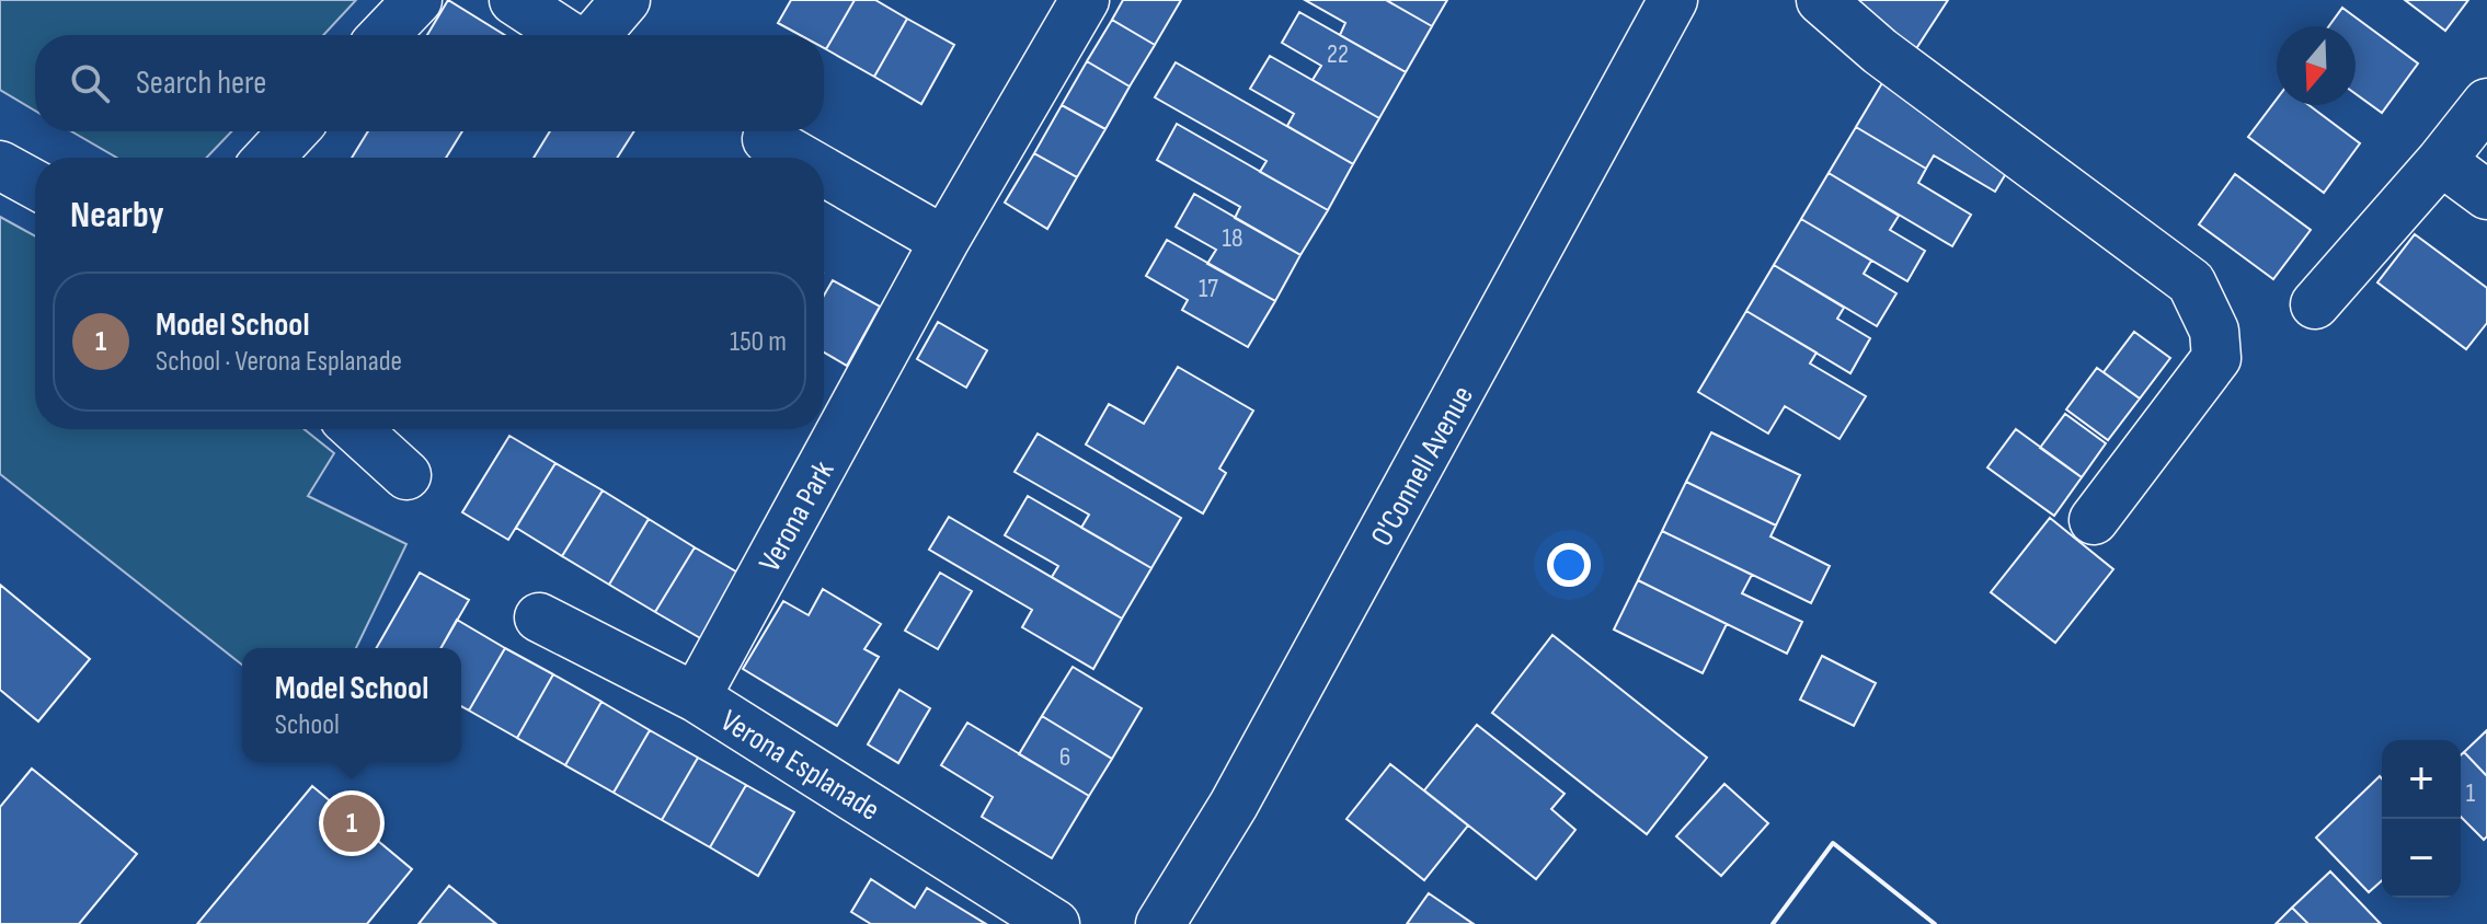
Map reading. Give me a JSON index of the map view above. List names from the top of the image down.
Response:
{
  "streets": {
    "street": ["O'Connell Avenue", "Verona Park", "Verona Esplanade"]
  },
  "crossings": [
    ["Verona Park", "Verona Esplanade"]
  ],
  "house_numbers": [
    "22",
    "18",
    "17",
    "6",
    "1"
  ],
  "north": "bottom",
  "page": {
    "search": "Search here",
    "heading": "Nearby",
    "list": [
      {
        "mark": "1",
        "name": "Model School",
        "note": "School · Verona Esplanade",
        "value": "150 m"
      }
    ],
    "popup": ["Model School", "School"],
    "map_buttons": ["+", "−"],
    "pins": "1"
  }
}
